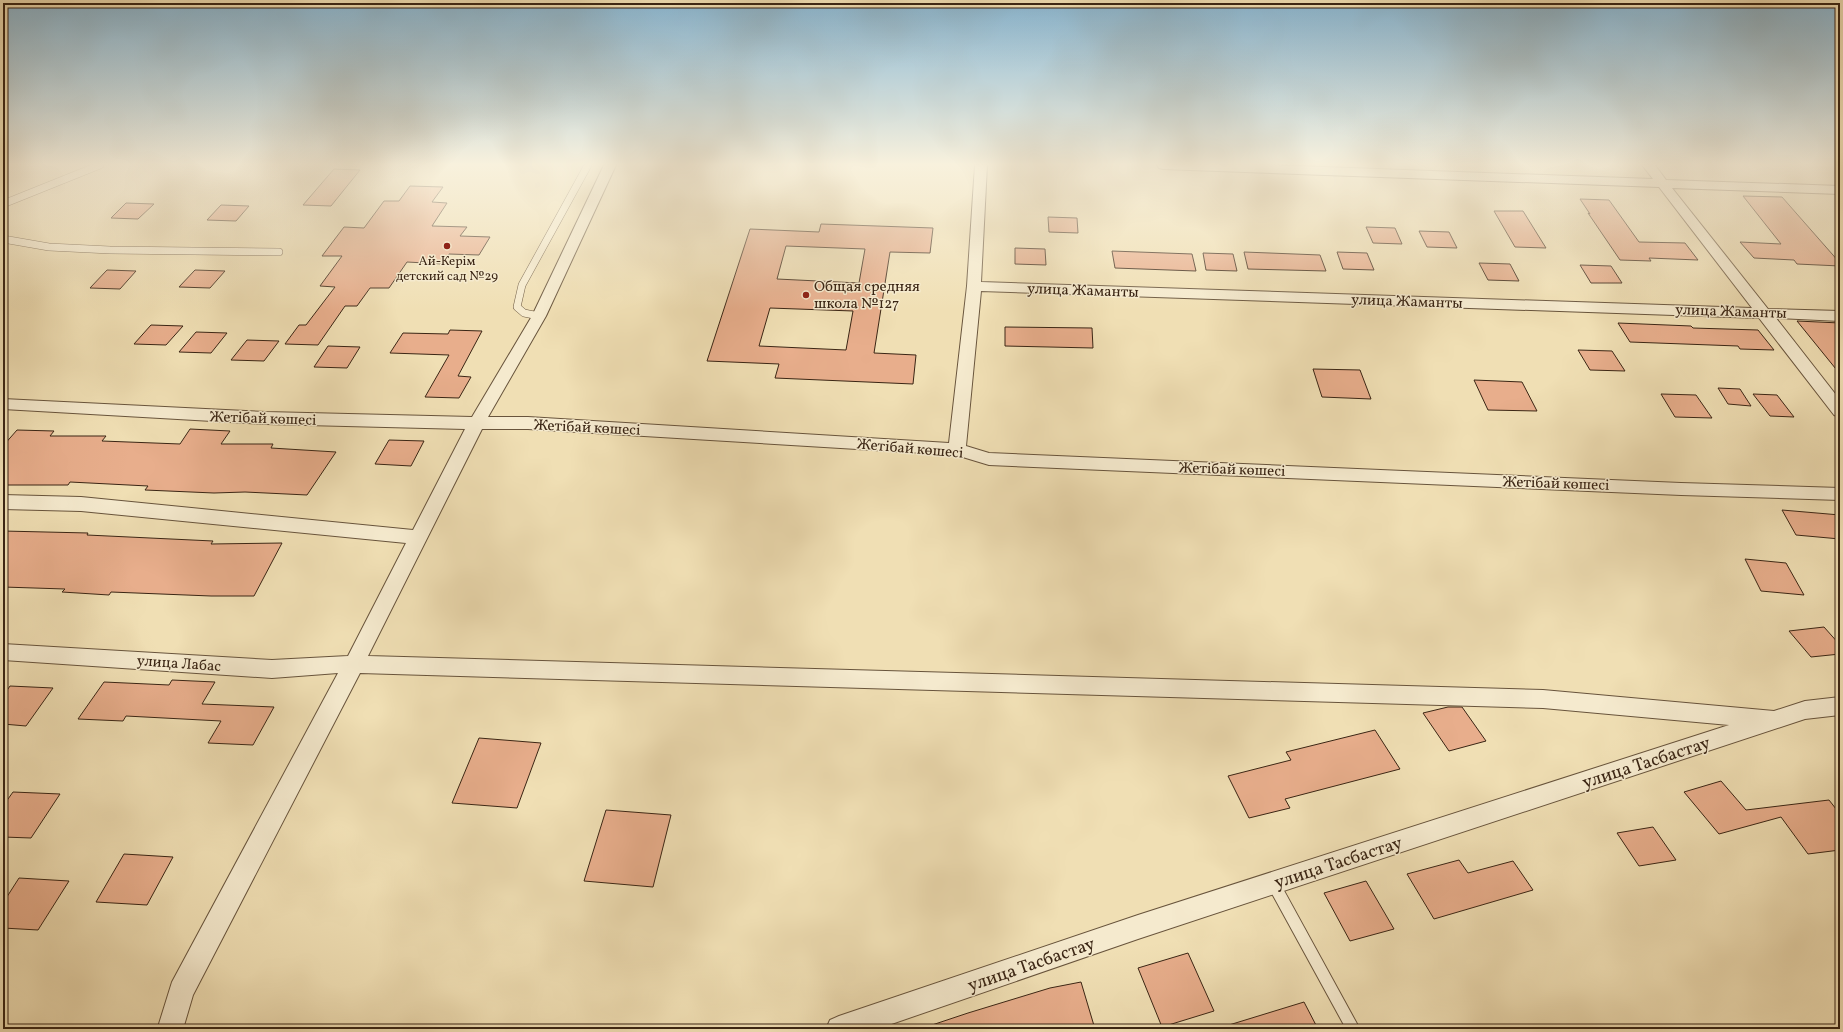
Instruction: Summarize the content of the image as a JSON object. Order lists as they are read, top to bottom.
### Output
{
  "streets": {
    "street": [
      "улица Жаманты",
      "Жетібай көшесі",
      "улица Лабас",
      "улица Тасбастау"
    ]
  },
  "crossings": [
    ["улица Лабас", "улица Тасбастау"]
  ],
  "places": ["Ай-Керім детский сад №29", "Общая средняя школа №127"]
}
